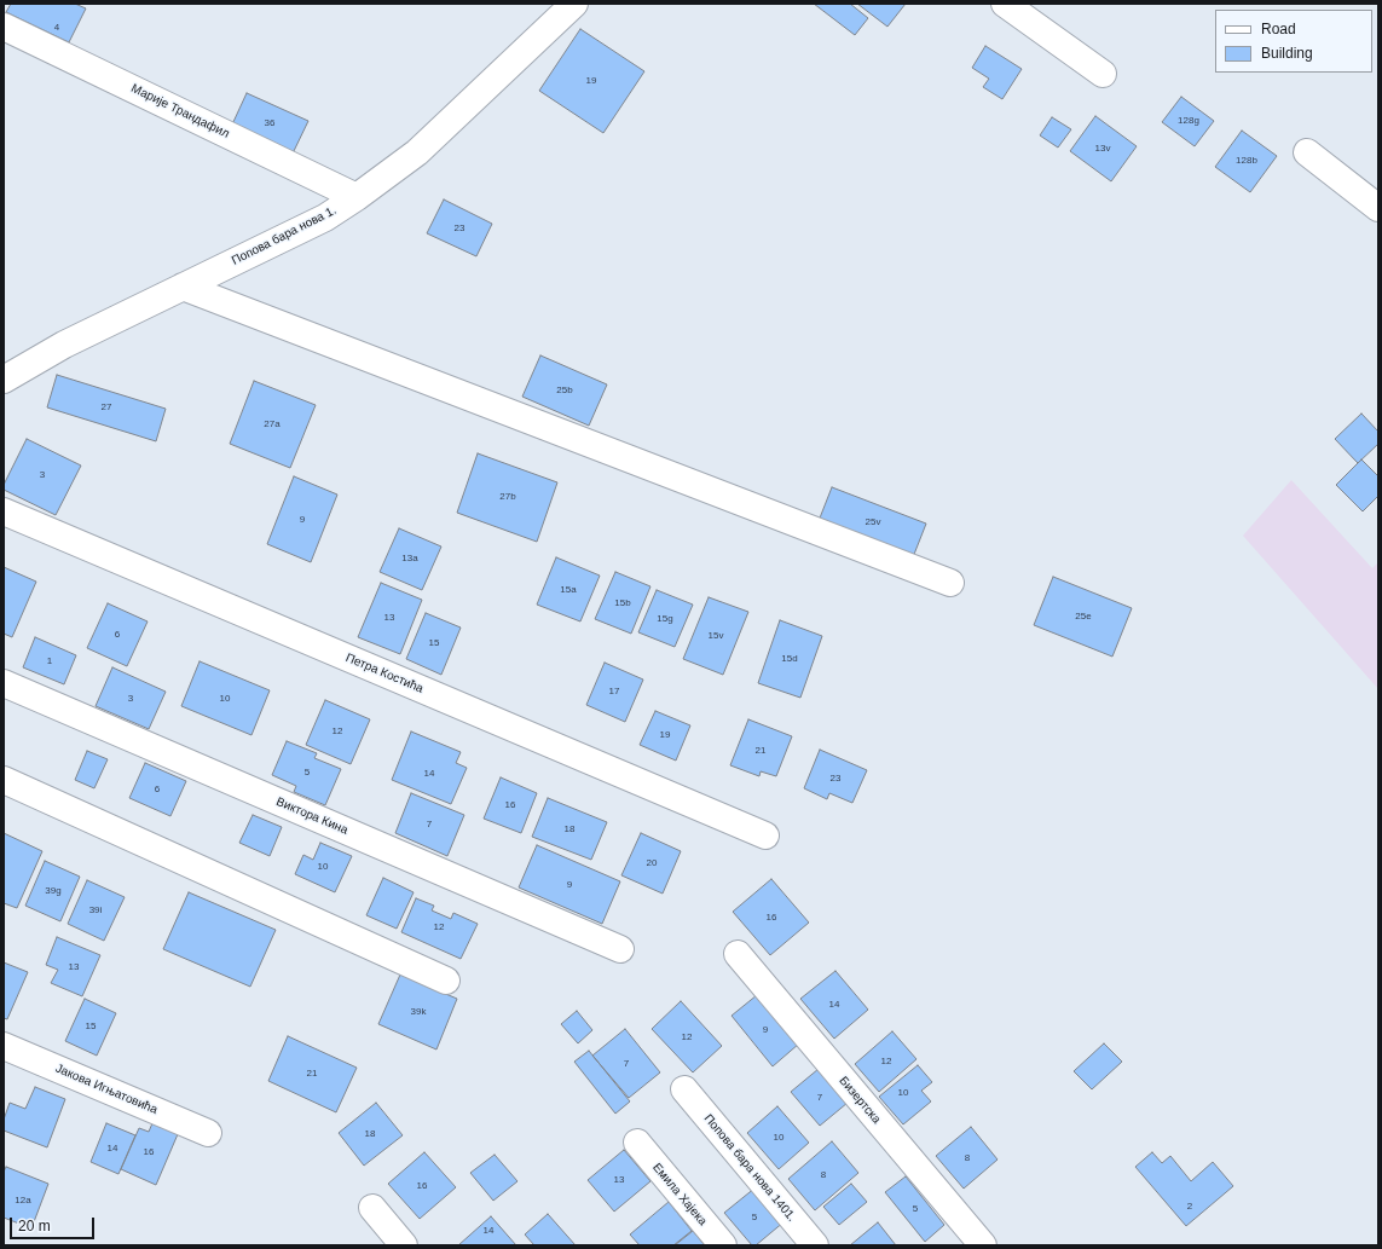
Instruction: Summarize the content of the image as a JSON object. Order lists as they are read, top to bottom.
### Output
{
  "streets": {
    "street": [
      "Марије Трандафил",
      "Попова бара нова 1.",
      "Петра Костића",
      "Виктора Кина",
      "Јакова Игњатовића",
      "Бизертска",
      "Попова бара нова 1401.",
      "Емила Хајека"
    ]
  },
  "crossings": [
    ["Марије Трандафил", "Попова бара нова 1."]
  ],
  "house_numbers": [
    "4",
    "19",
    "128g",
    "36",
    "13v",
    "128b",
    "23",
    "25b",
    "27",
    "27a",
    "3",
    "27b",
    "9",
    "25v",
    "13a",
    "15a",
    "15b",
    "25e",
    "13",
    "15g",
    "6",
    "15v",
    "15",
    "15d",
    "1",
    "17",
    "3",
    "10",
    "12",
    "19",
    "21",
    "5",
    "14",
    "23",
    "6",
    "16",
    "7",
    "18",
    "20",
    "10",
    "9",
    "39g",
    "39i",
    "16",
    "12",
    "13",
    "14",
    "39k",
    "15",
    "9",
    "12",
    "12",
    "7",
    "21",
    "10",
    "7",
    "18",
    "10",
    "14",
    "16",
    "8",
    "8",
    "13",
    "16",
    "12a",
    "2",
    "5",
    "5",
    "14"
  ],
  "legend": ["Road", "Building"],
  "scale_bar": "20 m"
}
